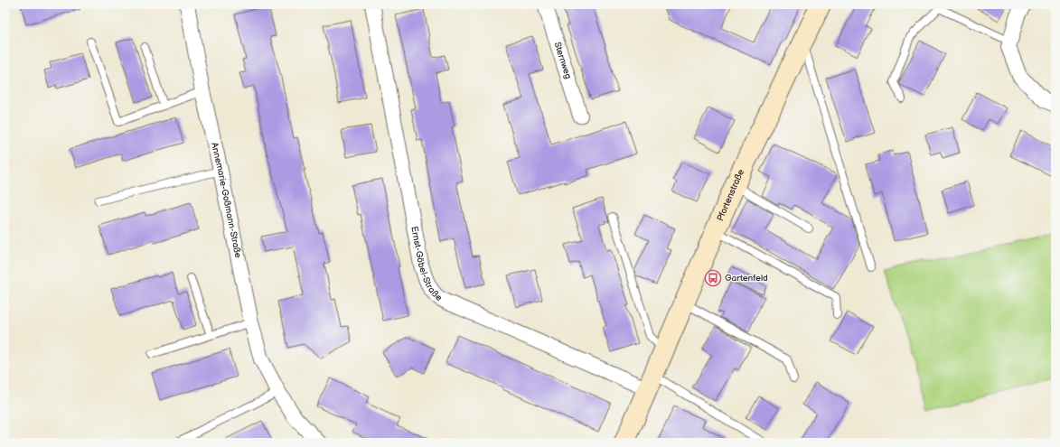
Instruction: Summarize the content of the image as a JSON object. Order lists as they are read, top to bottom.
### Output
{
  "streets": {
    "street": [
      "Sternweg",
      "Pfortenstraße",
      "Annemarie-Goßmann-Straße",
      "Ernst-Göbel-Straße"
    ]
  },
  "crossings": [
    ["Pfortenstraße", "Ernst-Göbel-Straße"]
  ],
  "places": {
    "bus stop": ["Gartenfeld"]
  }
}
